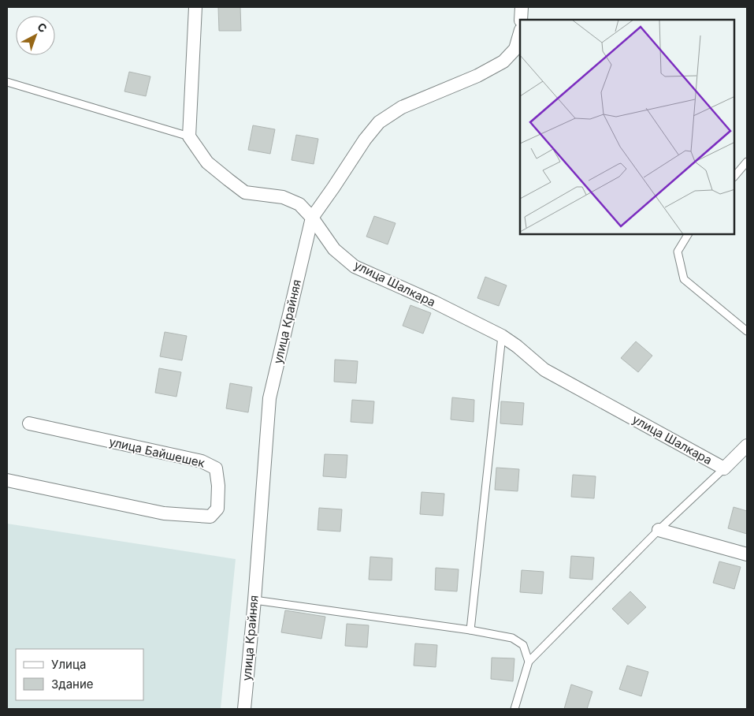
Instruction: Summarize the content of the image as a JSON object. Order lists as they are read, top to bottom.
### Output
{
  "streets": {
    "street": ["улица Шалкара", "улица Крайняя", "улица Байшешек"]
  },
  "crossings": [
    ["улица Шалкара", "улица Крайняя"]
  ],
  "legend": ["Улица", "Здание"],
  "north": "top right"
}
